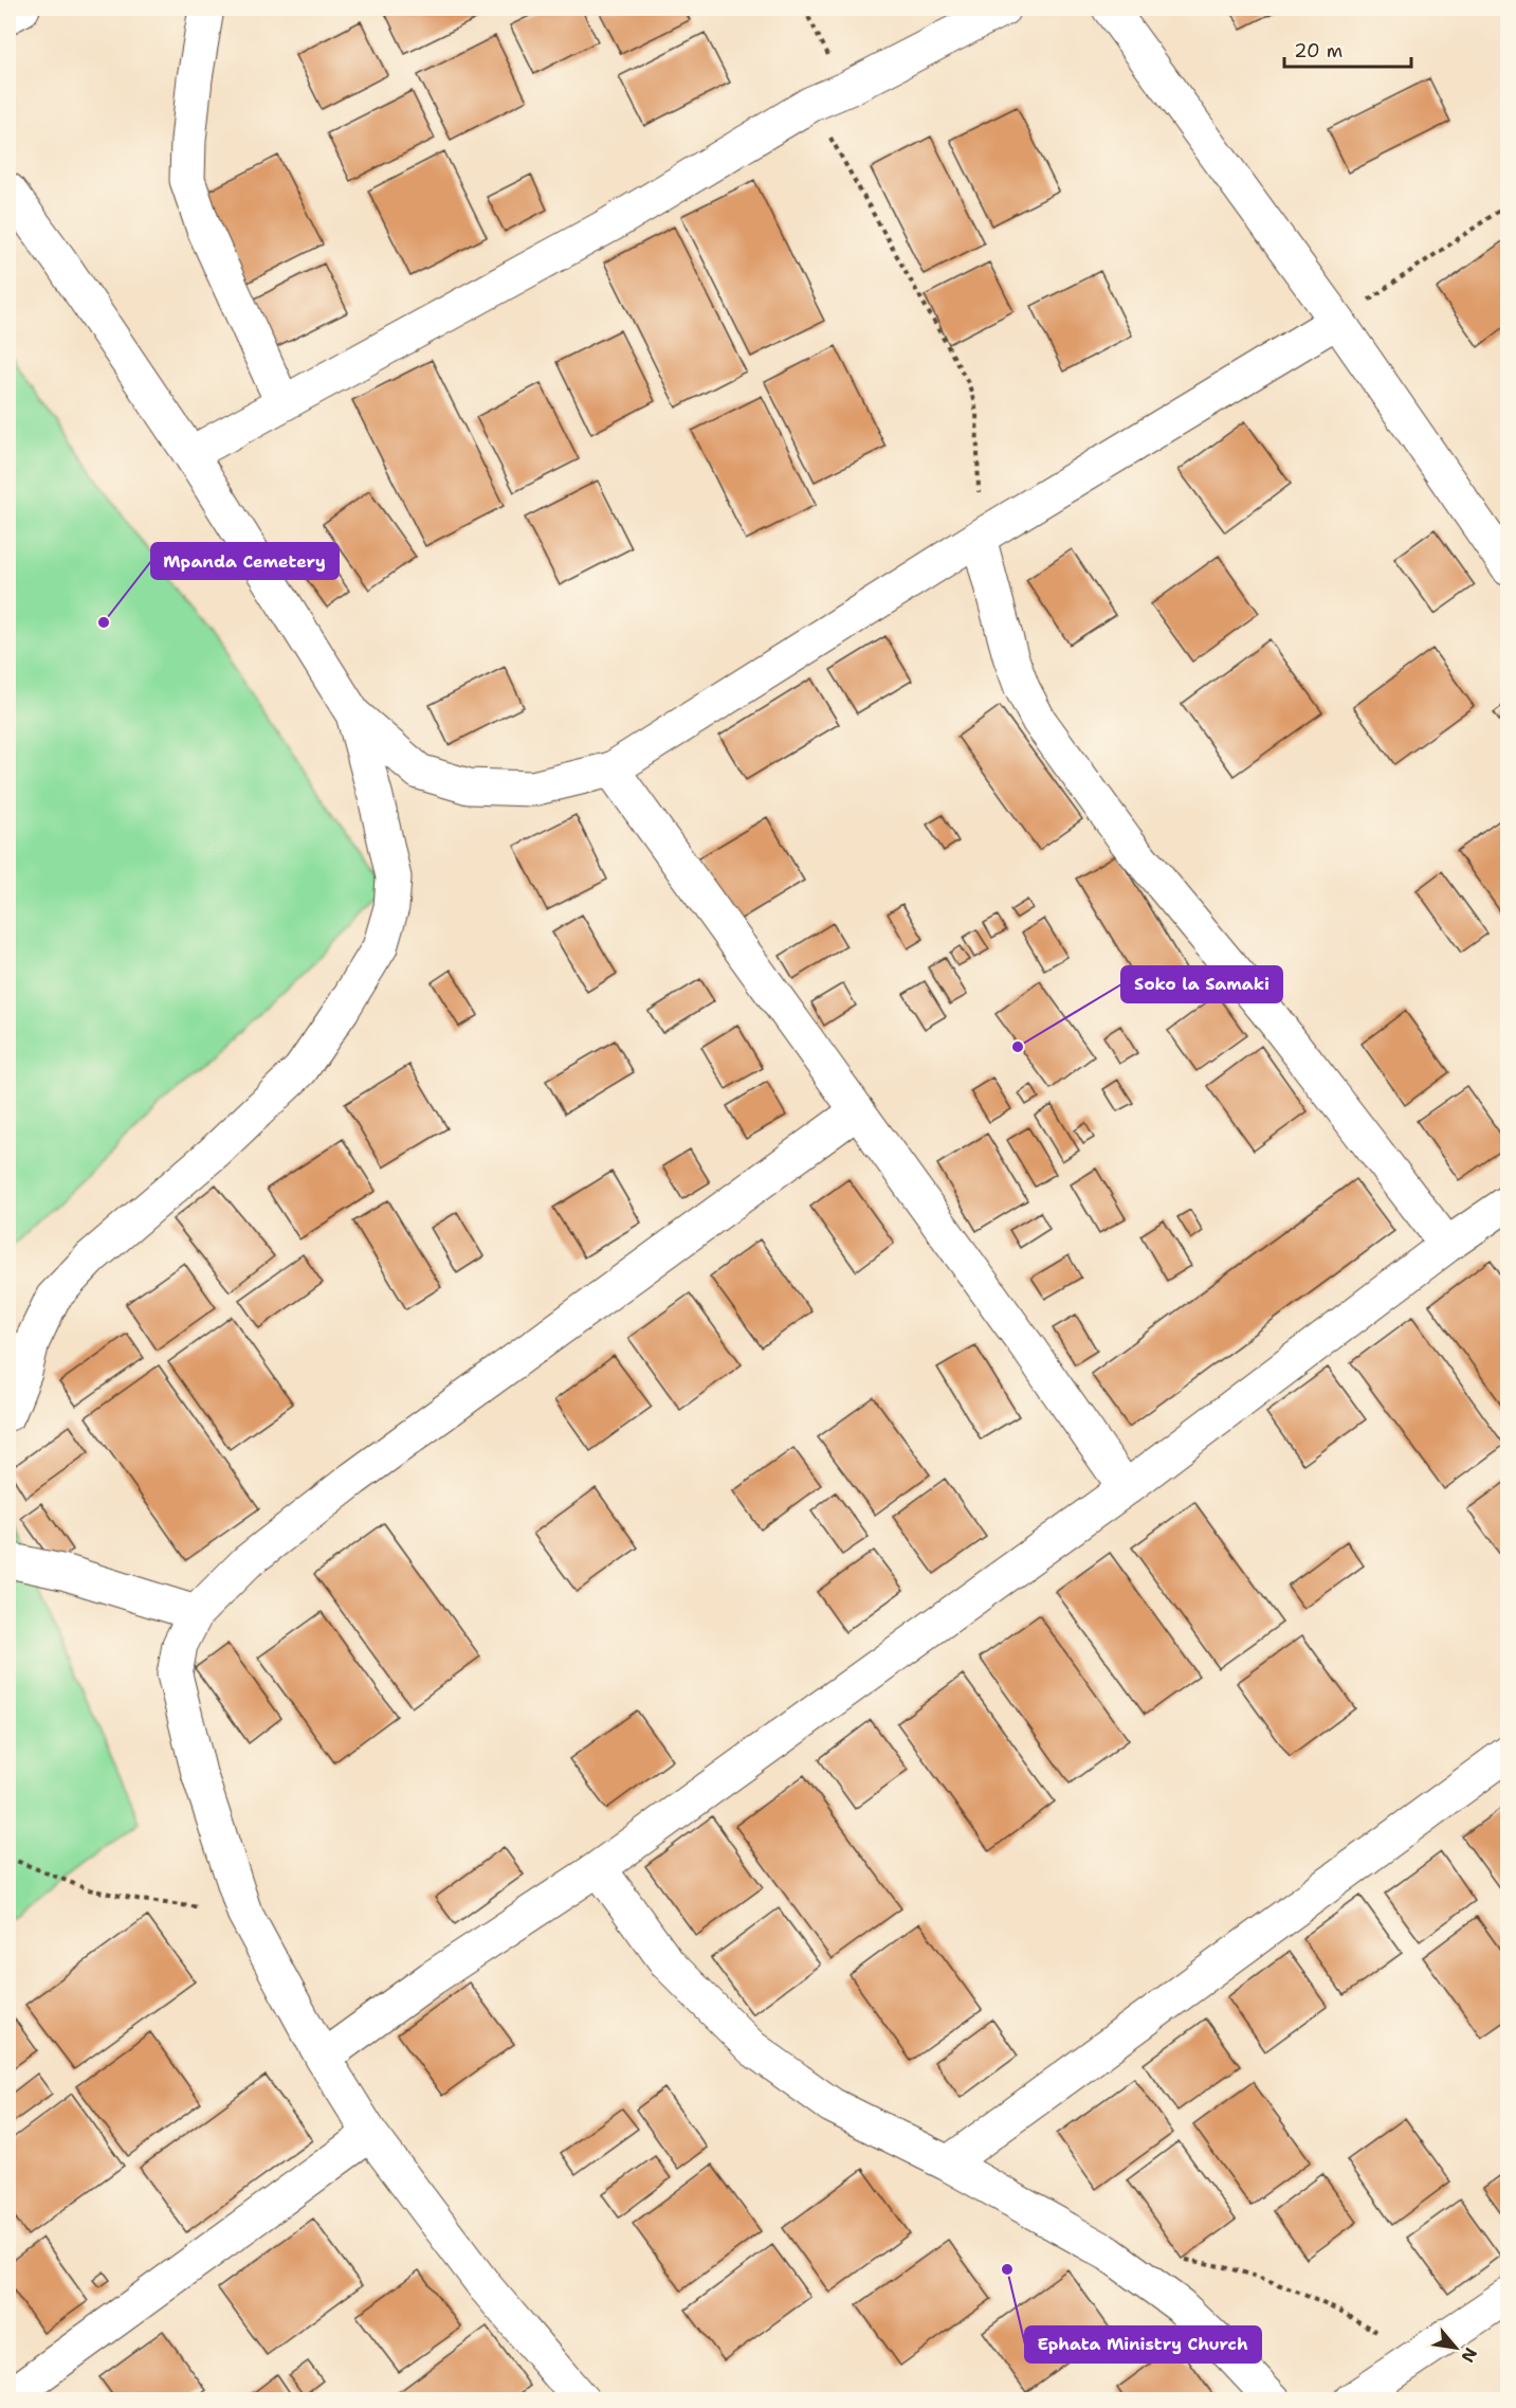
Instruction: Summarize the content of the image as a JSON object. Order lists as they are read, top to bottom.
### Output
{
  "places": ["Mpanda Cemetery", "Soko la Samaki", "Ephata Ministry Church"],
  "scale_bar": "20 m",
  "north": "bottom right"
}
